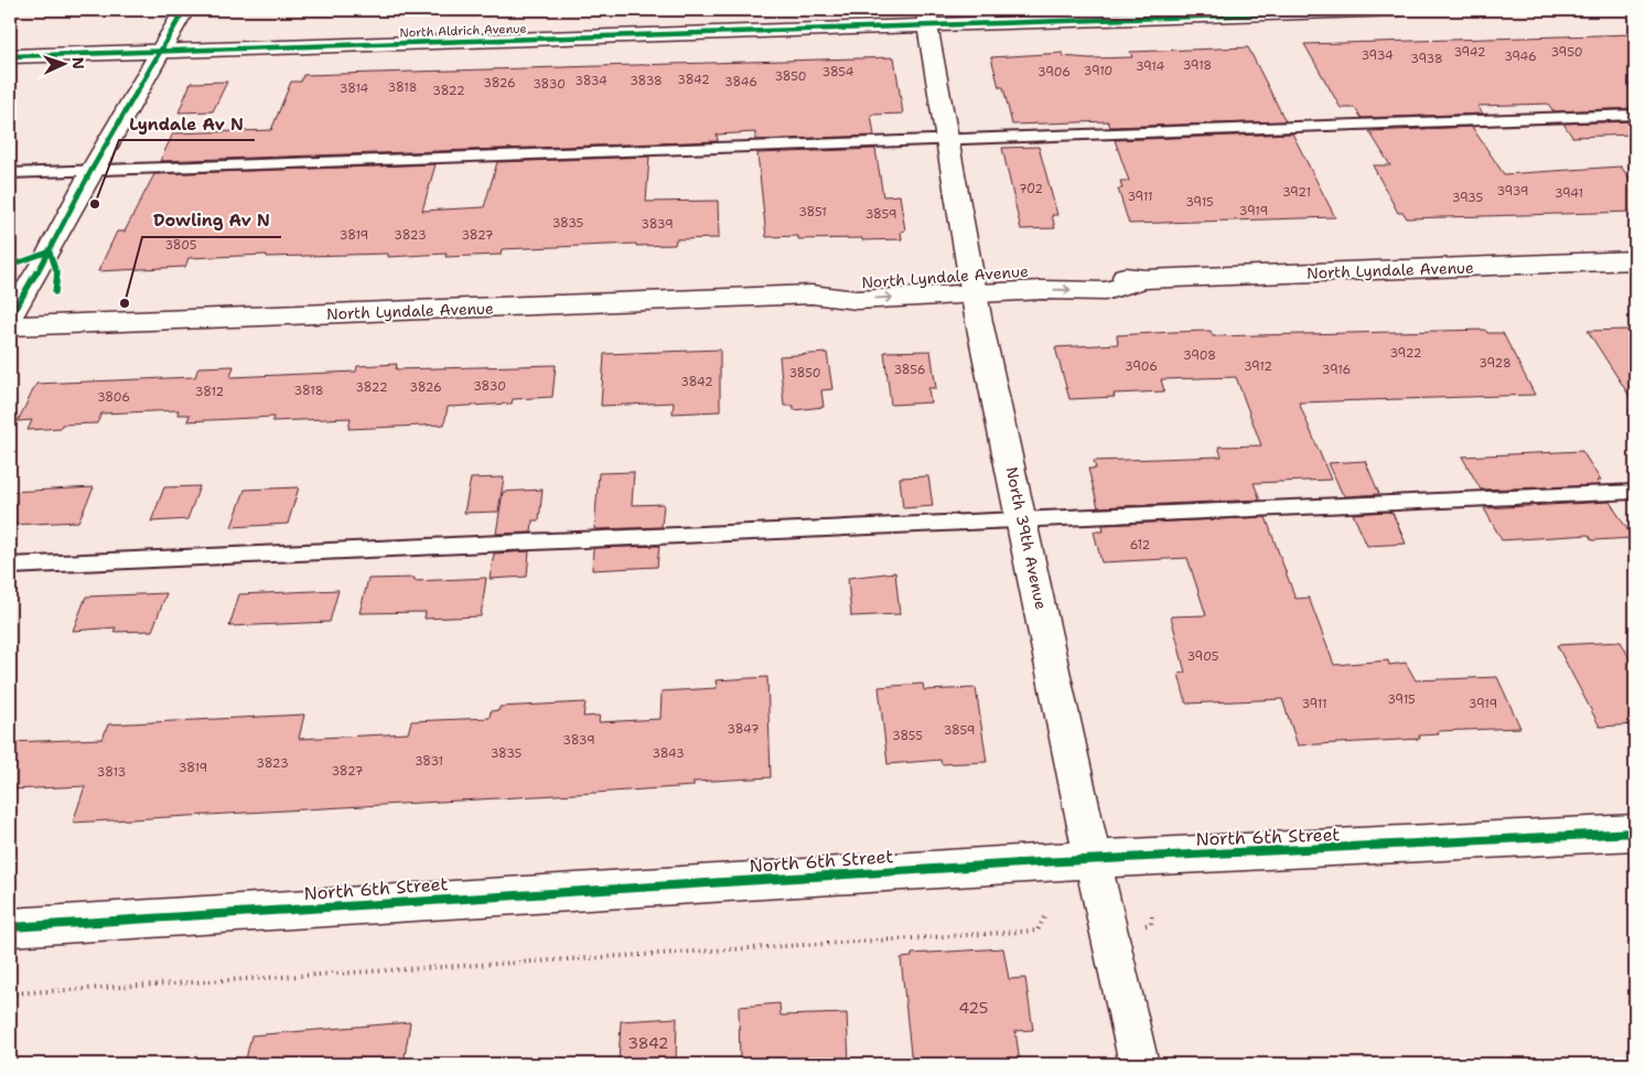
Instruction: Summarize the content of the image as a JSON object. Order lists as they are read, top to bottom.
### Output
{
  "streets": {
    "street": [
      "North Aldrich Avenue",
      "North Lyndale Avenue",
      "North 39th Avenue",
      "North 6th Street"
    ]
  },
  "crossings": [
    ["North Aldrich Avenue", "North 39th Avenue"],
    ["North Lyndale Avenue", "North 39th Avenue"],
    ["North 39th Avenue", "North 6th Street"]
  ],
  "places": ["Lyndale Av N", "Dowling Av N"],
  "house_numbers": [
    "3942",
    "3950",
    "3934",
    "3946",
    "3938",
    "3918",
    "3914",
    "3910",
    "3854",
    "3906",
    "3850",
    "3842",
    "3834",
    "3838",
    "3846",
    "3826",
    "3830",
    "3818",
    "3814",
    "3822",
    "702",
    "3939",
    "3921",
    "3941",
    "3911",
    "3935",
    "3915",
    "3919",
    "3851",
    "3859",
    "3835",
    "3839",
    "3819",
    "3823",
    "3827",
    "3805",
    "3922",
    "3908",
    "3928",
    "3906",
    "3912",
    "3856",
    "3916",
    "3850",
    "3842",
    "3830",
    "3822",
    "3826",
    "3818",
    "3812",
    "3806",
    "612",
    "3905",
    "3915",
    "3911",
    "3919",
    "3847",
    "3859",
    "3855",
    "3839",
    "3835",
    "3843",
    "3831",
    "3823",
    "3819",
    "3827",
    "3813",
    "425",
    "3842"
  ],
  "north": "right"
}
